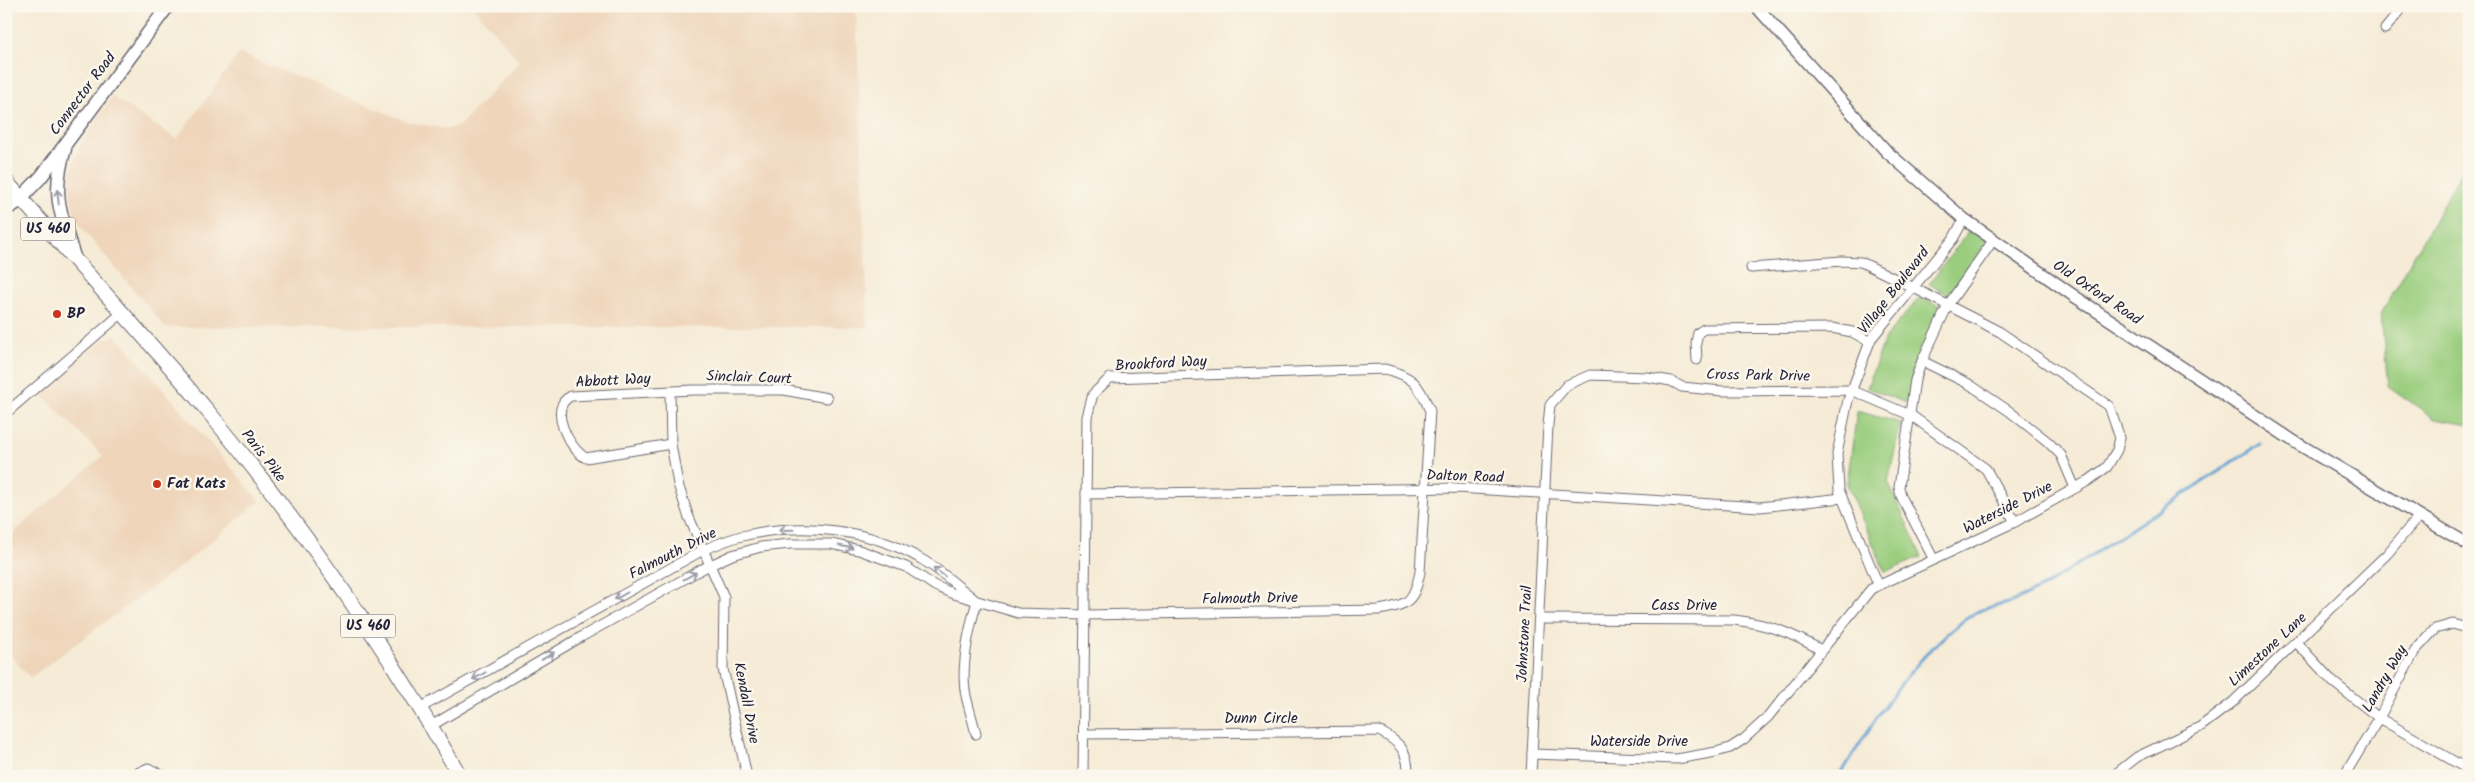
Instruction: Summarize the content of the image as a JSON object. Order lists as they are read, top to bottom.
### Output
{
  "streets": {
    "main road": ["Connector Road", "US 460", "Paris Pike"],
    "street": [
      "Village Boulevard",
      "Old Oxford Road",
      "Brookford Way",
      "Cross Park Drive",
      "Sinclair Court",
      "Abbott Way",
      "Dalton Road",
      "Waterside Drive",
      "Falmouth Drive",
      "Cass Drive",
      "Johnstone Trail",
      "Limestone Lane",
      "Landry Way",
      "Kendall Drive",
      "Dunn Circle"
    ]
  },
  "crossings": [
    ["Connector Road", "Paris Pike"],
    ["Village Boulevard", "Old Oxford Road"],
    ["Village Boulevard", "Cross Park Drive"],
    ["Village Boulevard", "Dalton Road"],
    ["Village Boulevard", "Waterside Drive"],
    ["Old Oxford Road", "Limestone Lane"],
    ["Brookford Way", "Dalton Road"],
    ["Brookford Way", "Falmouth Drive"],
    ["Brookford Way", "Dunn Circle"],
    ["Cross Park Drive", "Dalton Road"],
    ["Cross Park Drive", "Waterside Drive"],
    ["Cross Park Drive", "Johnstone Trail"],
    ["Sinclair Court", "Abbott Way"],
    ["Sinclair Court", "Kendall Drive"],
    ["Abbott Way", "Kendall Drive"],
    ["Paris Pike", "Falmouth Drive"],
    ["Dalton Road", "Falmouth Drive"],
    ["Dalton Road", "Johnstone Trail"],
    ["Waterside Drive", "Cass Drive"],
    ["Waterside Drive", "Johnstone Trail"],
    ["Falmouth Drive", "Kendall Drive"],
    ["Cass Drive", "Johnstone Trail"]
  ],
  "places": ["BP", "Fat Kats"]
}
